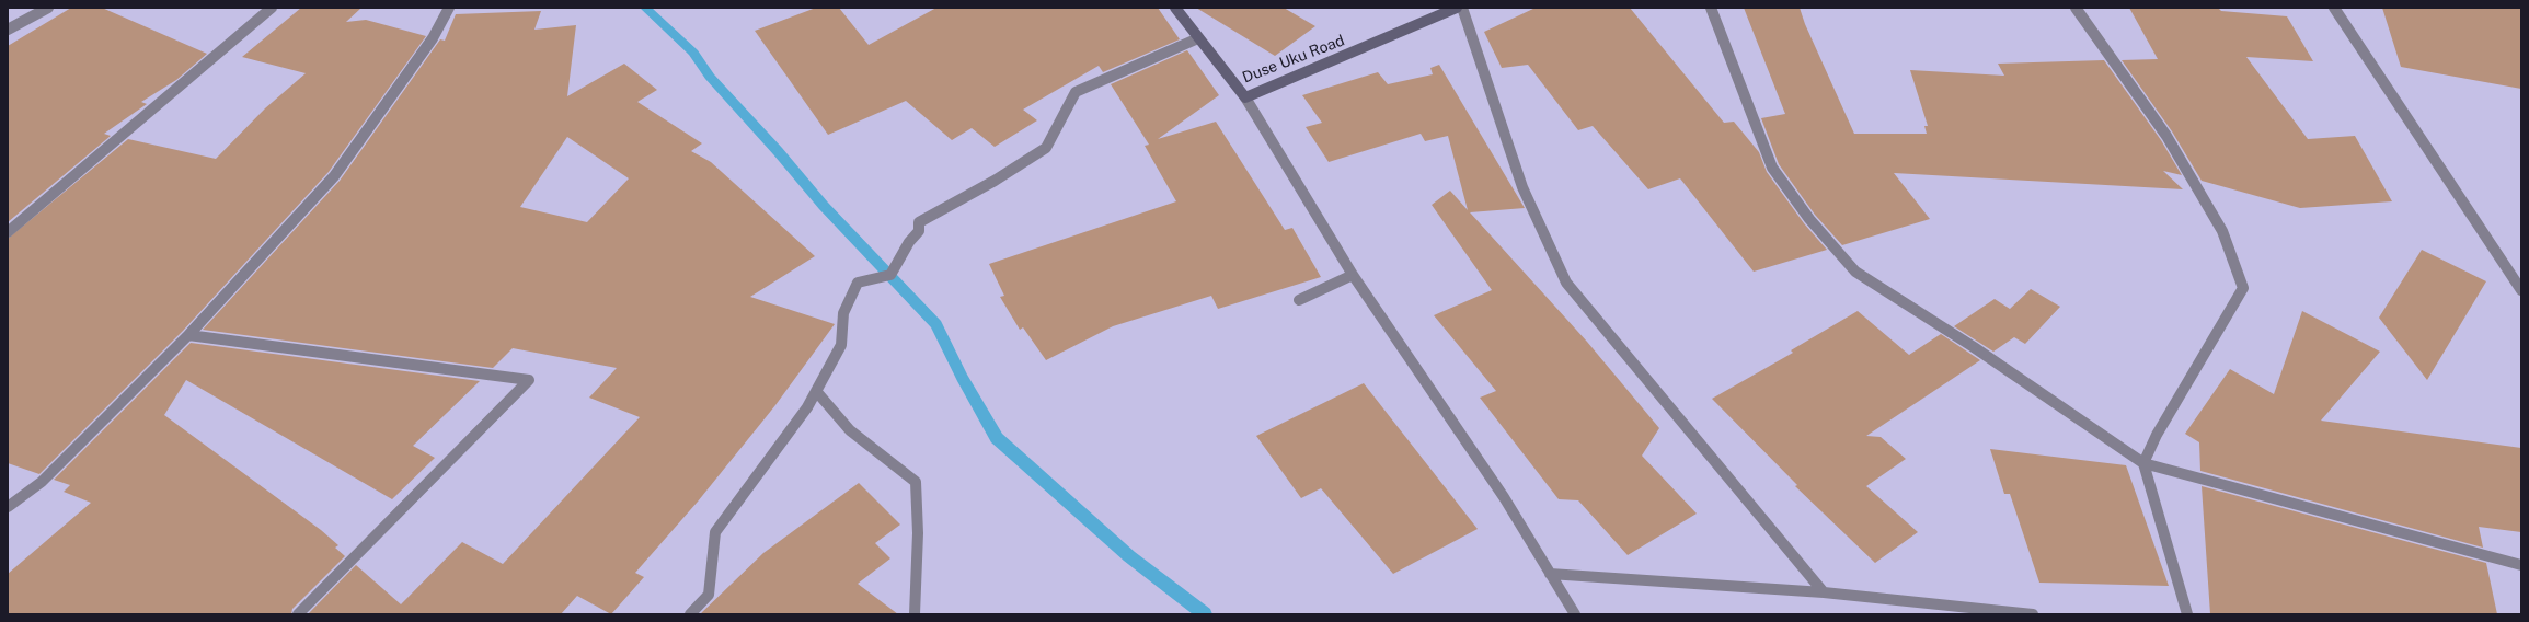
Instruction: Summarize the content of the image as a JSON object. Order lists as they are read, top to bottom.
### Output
{
  "streets": {
    "street": ["Duse Uku Road"]
  }
}
